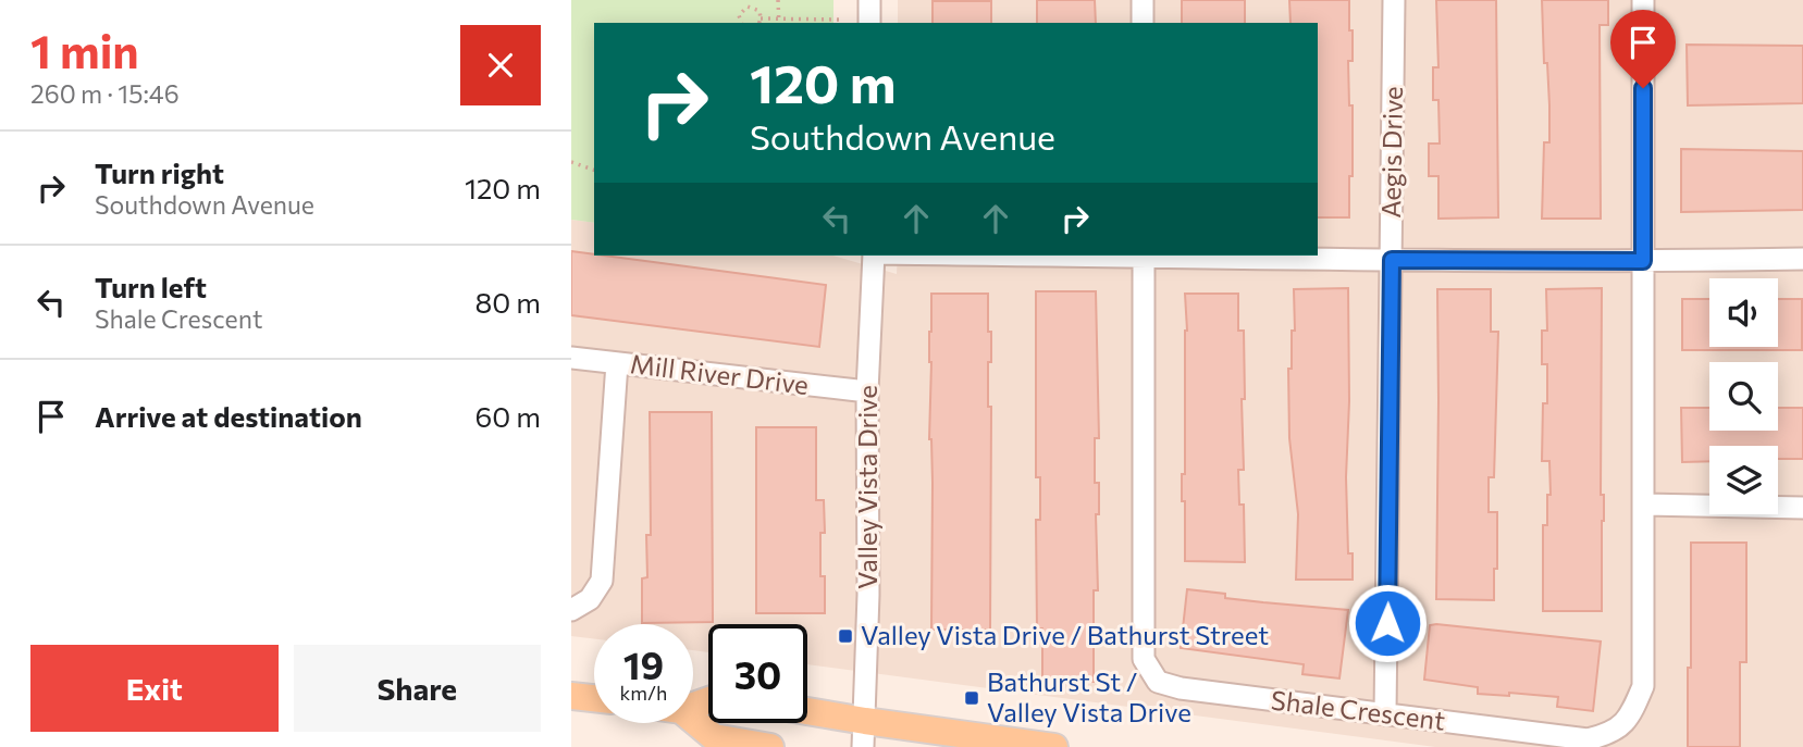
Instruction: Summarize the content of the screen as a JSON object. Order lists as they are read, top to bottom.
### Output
{
  "streets": {
    "street": [
      "Aegis Drive",
      "Mill River Drive",
      "Valley Vista Drive",
      "Shale Crescent"
    ]
  },
  "crossings": [
    ["Aegis Drive", "Shale Crescent"],
    ["Mill River Drive", "Valley Vista Drive"]
  ],
  "places": {
    "transit": ["Valley Vista Drive / Bathurst Street", "Bathurst St / Valley Vista Drive"]
  },
  "page": {
    "heading": ["1 min", "260 m · 15:46"],
    "turn": ["120 m", "Southdown Avenue"],
    "list": [
      {
        "name": "Turn right",
        "note": "Southdown Avenue",
        "value": "120 m"
      },
      {
        "name": "Turn left",
        "note": "Shale Crescent",
        "value": "80 m"
      },
      {
        "name": "Arrive at destination",
        "value": "60 m"
      }
    ],
    "speed": "19 km/h",
    "limit": "30",
    "buttons": ["Exit", "Share"]
  }
}
